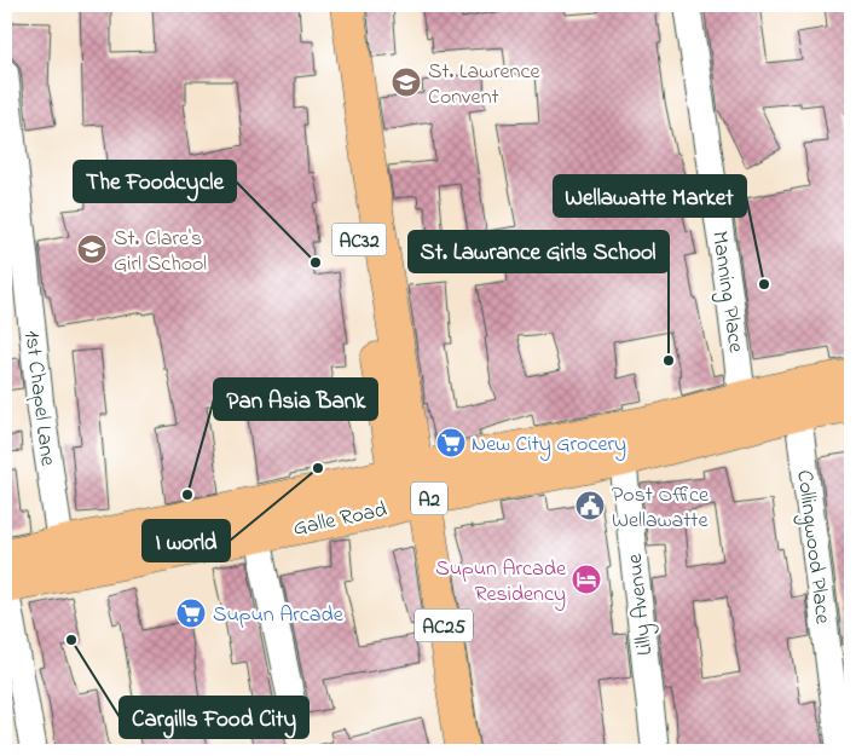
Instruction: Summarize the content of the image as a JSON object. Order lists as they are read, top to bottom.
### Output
{
  "streets": {
    "main road": [
      "AC32",
      "A2",
      "Galle Road",
      "AC25"
    ],
    "street": [
      "Manning Place",
      "1st Chapel Lane",
      "Collingwood Place",
      "Lilly Avenue"
    ]
  },
  "crossings": [
    ["AC32", "Galle Road"],
    ["AC32", "AC25"],
    ["Manning Place", "Galle Road"],
    ["1st Chapel Lane", "Galle Road"],
    ["Galle Road", "Collingwood Place"],
    ["Galle Road", "Lilly Avenue"],
    ["Galle Road", "AC25"]
  ],
  "places": {
    "school or university": ["St. Lawrence Convent", "St. Clare's Girl School"],
    "other": [
      "The Foodcycle",
      "Wellawatte Market",
      "St. Lawrance Girls School",
      "I world",
      "Pan Asia Bank",
      "Cargills Food City"
    ],
    "supermarket": ["New City Grocery", "Supun Arcade"],
    "public building": ["Post Office Wellawatte"],
    "hotel": ["Supun Arcade Residency"]
  }
}
